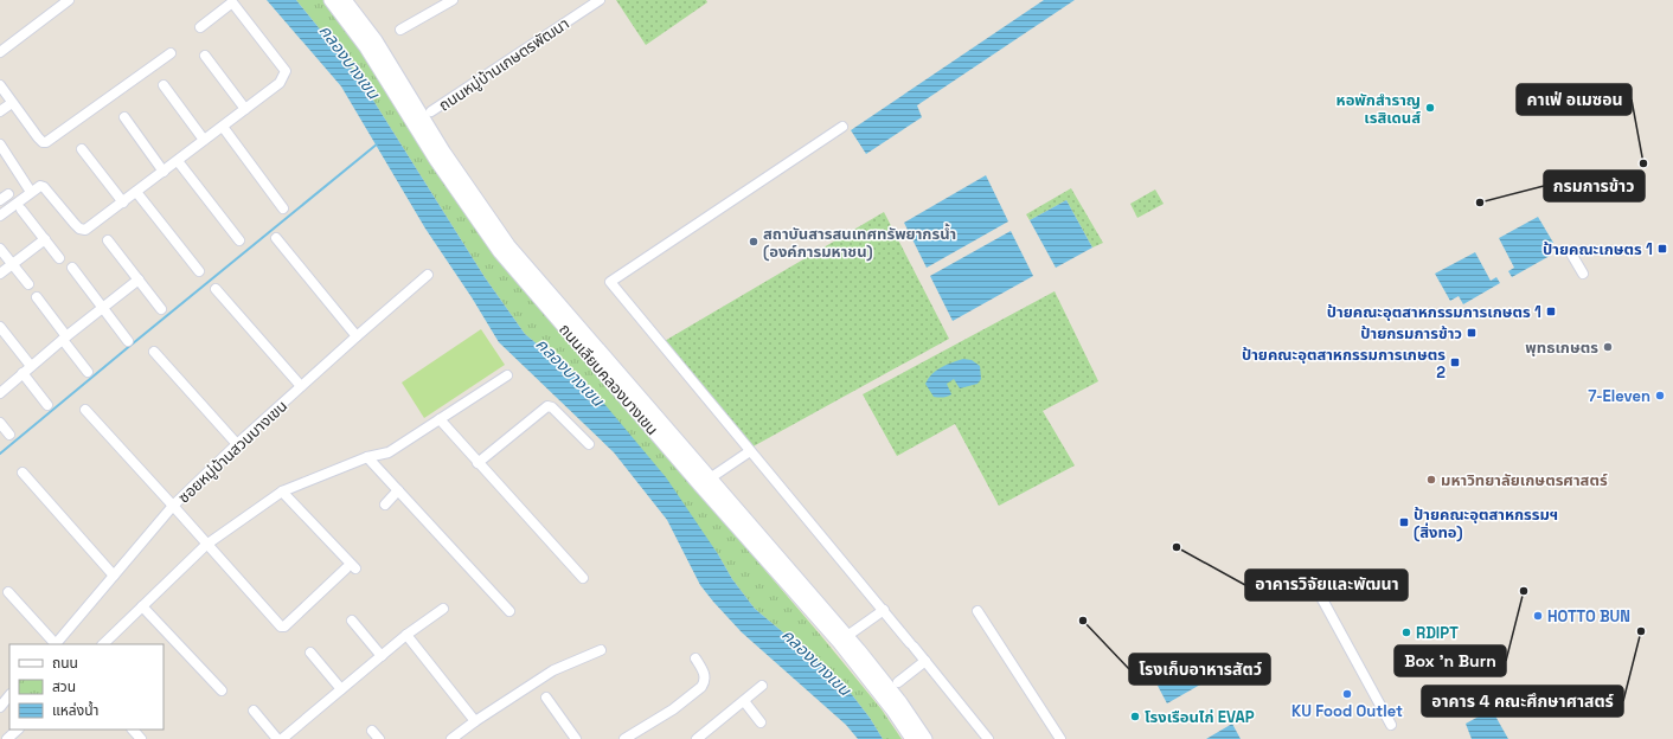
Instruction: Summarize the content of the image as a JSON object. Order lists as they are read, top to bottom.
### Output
{
  "streets": {
    "main road": ["ถนนเลียบคลองบางเขน"],
    "street": ["ถนนหมู่บ้านเกษตรพัฒนา", "ซอยหมู่บ้านสวนบางเขน"]
  },
  "water": ["คลองบางเขน"],
  "places": {
    "other": [
      "หอพักสำราญ เรสิเดนส์",
      "คาเฟ่ อเมซอน",
      "กรมการข้าว",
      "สถาบันสารสนเทศทรัพยากรน้ำ (องค์การมหาชน)",
      "พุทธเกษตร",
      "7-Eleven",
      "มหาวิทยาลัยเกษตรศาสตร์",
      "อาคารวิจัยและพัฒนา",
      "Box 'n Burn",
      "HOTTO BUN",
      "โรงเก็บอาหารสัตว์",
      "อาคาร 4 คณะศึกษาศาสตร์",
      "RDIPT",
      "KU Food Outlet",
      "โรงเรือนไก่ EVAP"
    ],
    "transit": [
      "ป้ายคณะเกษตร 1",
      "ป้ายคณะอุตสาหกรรมการเกษตร 1",
      "ป้ายกรมการข้าว",
      "ป้ายคณะอุตสาหกรรมการเกษตร 2",
      "ป้ายคณะอุตสาหกรรมฯ (สิ่งทอ)"
    ]
  },
  "legend": ["ถนน", "สวน", "แหล่งน้ำ"]
}
